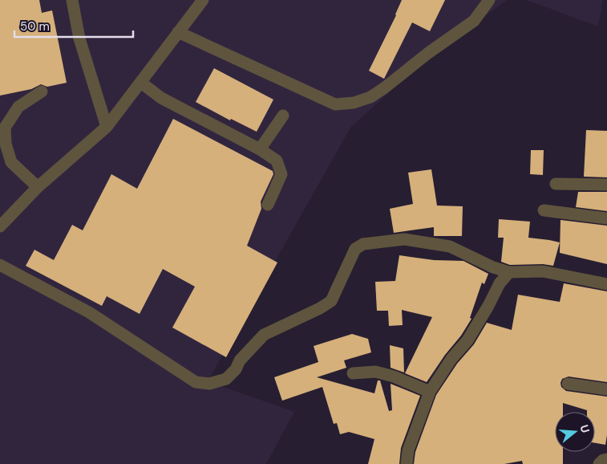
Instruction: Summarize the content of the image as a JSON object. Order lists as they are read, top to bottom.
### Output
{
  "scale_bar": "50 m",
  "north": "right"
}
